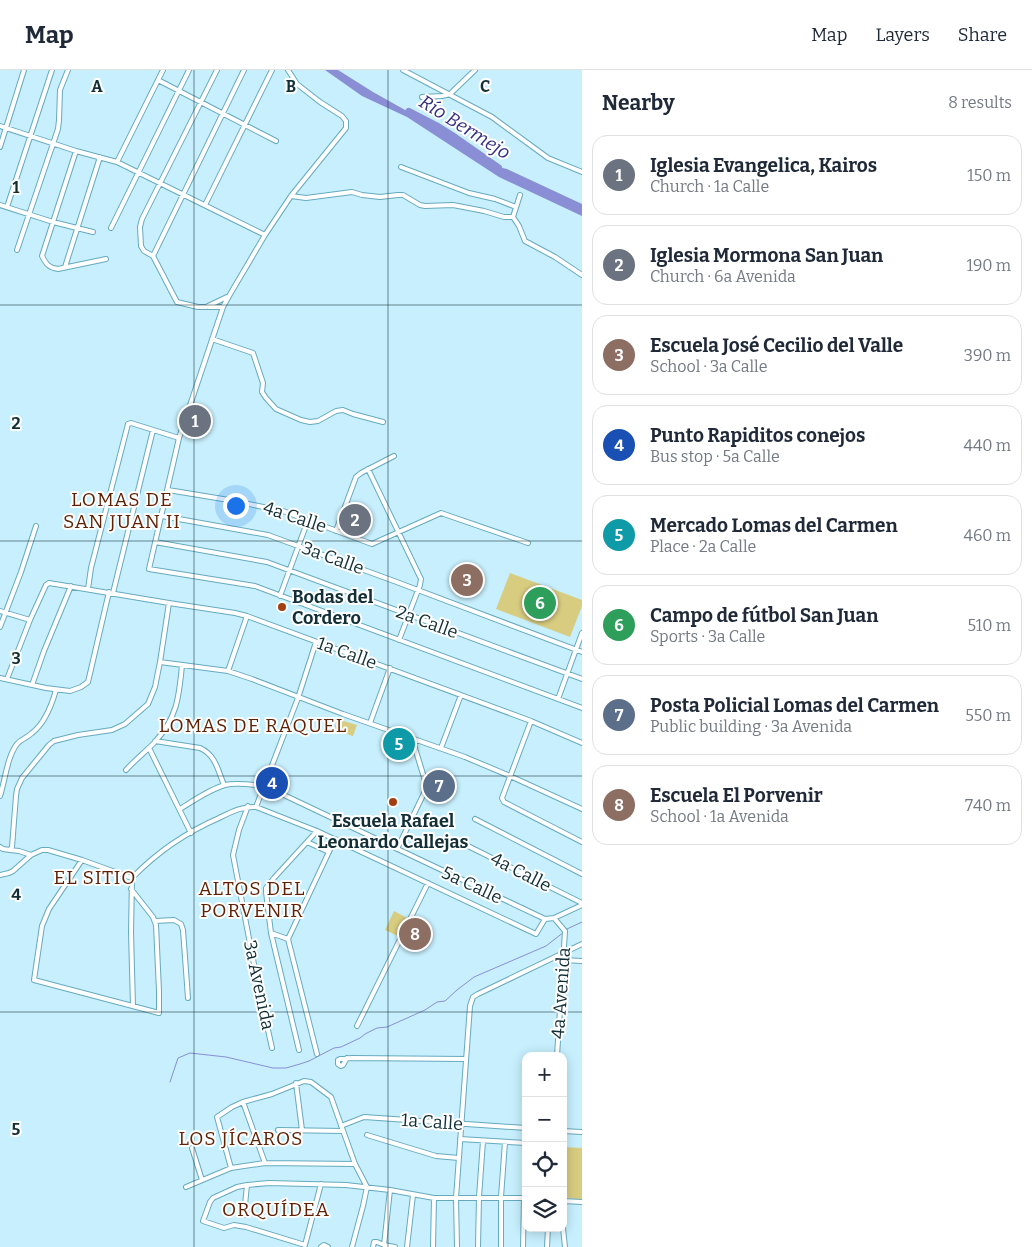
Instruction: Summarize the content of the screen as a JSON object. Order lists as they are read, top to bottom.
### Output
{
  "streets": {
    "street": [
      "4a Calle",
      "3a Calle",
      "2a Calle",
      "1a Calle",
      "5a Calle",
      "3a Avenida",
      "4a Avenida"
    ]
  },
  "crossings": [
    ["2a Calle", "1a Calle"]
  ],
  "districts": [
    "LOMAS DE SAN JUAN II",
    "LOMAS DE RAQUEL",
    "EL SITIO",
    "ALTOS DEL PORVENIR",
    "LOS JÍCAROS",
    "ORQUÍDEA"
  ],
  "water": ["Río Bermejo"],
  "places": ["Bodas del Cordero", "Escuela Rafael Leonardo Callejas"],
  "page": {
    "header": "Map",
    "nav": ["Map", "Layers", "Share"],
    "heading": ["Nearby", "8 results"],
    "list": [
      {
        "mark": "1",
        "name": "Iglesia Evangelica, Kairos",
        "note": "Church · 1a Calle",
        "value": "150 m"
      },
      {
        "mark": "2",
        "name": "Iglesia Mormona San Juan",
        "note": "Church · 6a Avenida",
        "value": "190 m"
      },
      {
        "mark": "3",
        "name": "Escuela José Cecilio del Valle",
        "note": "School · 3a Calle",
        "value": "390 m"
      },
      {
        "mark": "4",
        "name": "Punto Rapiditos conejos",
        "note": "Bus stop · 5a Calle",
        "value": "440 m"
      },
      {
        "mark": "5",
        "name": "Mercado Lomas del Carmen",
        "note": "Place · 2a Calle",
        "value": "460 m"
      },
      {
        "mark": "6",
        "name": "Campo de fútbol San Juan",
        "note": "Sports · 3a Calle",
        "value": "510 m"
      },
      {
        "mark": "7",
        "name": "Posta Policial Lomas del Carmen",
        "note": "Public building · 3a Avenida",
        "value": "550 m"
      },
      {
        "mark": "8",
        "name": "Escuela El Porvenir",
        "note": "School · 1a Avenida",
        "value": "740 m"
      }
    ],
    "pins": [
      "1",
      "2",
      "3",
      "6",
      "5",
      "4",
      "7",
      "8"
    ],
    "map_buttons": ["+", "−"]
  },
  "grid": {
    "columns": ["A", "B", "C"],
    "rows": [
      "1",
      "2",
      "3",
      "4",
      "5"
    ]
  }
}
